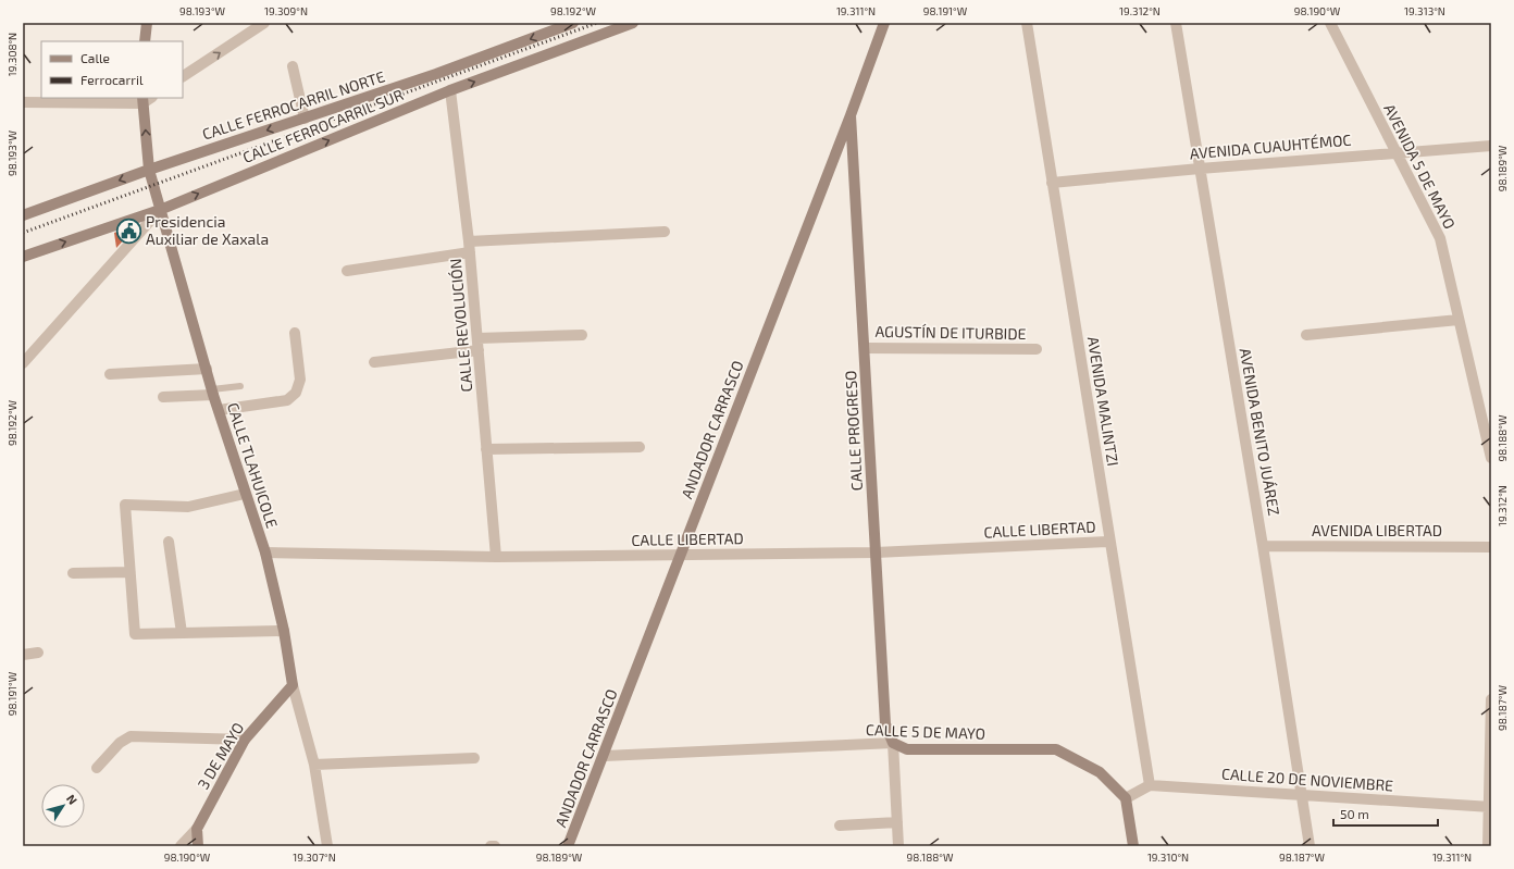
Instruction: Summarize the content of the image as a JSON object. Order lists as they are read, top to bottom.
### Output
{
  "streets": {
    "main road": [
      "CALLE FERROCARRIL NORTE",
      "CALLE FERROCARRIL SUR",
      "ANDADOR CARRASCO",
      "CALLE PROGRESO",
      "CALLE TLAHUICOLE",
      "CALLE 5 DE MAYO",
      "3 DE MAYO"
    ],
    "street": [
      "AVENIDA CUAUHTÉMOC",
      "AVENIDA 5 DE MAYO",
      "CALLE REVOLUCIÓN",
      "AGUSTÍN DE ITURBIDE",
      "AVENIDA MALINTZI",
      "AVENIDA BENITO JUÁREZ",
      "CALLE LIBERTAD",
      "AVENIDA LIBERTAD",
      "CALLE 20 DE NOVIEMBRE"
    ]
  },
  "crossings": [
    ["CALLE FERROCARRIL NORTE", "CALLE TLAHUICOLE"],
    ["CALLE FERROCARRIL SUR", "CALLE REVOLUCIÓN"],
    ["CALLE FERROCARRIL SUR", "CALLE TLAHUICOLE"],
    ["AVENIDA CUAUHTÉMOC", "AVENIDA 5 DE MAYO"],
    ["AVENIDA CUAUHTÉMOC", "AVENIDA MALINTZI"],
    ["AVENIDA CUAUHTÉMOC", "AVENIDA BENITO JUÁREZ"],
    ["CALLE REVOLUCIÓN", "CALLE LIBERTAD"],
    ["AGUSTÍN DE ITURBIDE", "CALLE PROGRESO"],
    ["AVENIDA MALINTZI", "CALLE LIBERTAD"],
    ["AVENIDA MALINTZI", "CALLE 20 DE NOVIEMBRE"],
    ["ANDADOR CARRASCO", "CALLE PROGRESO"],
    ["ANDADOR CARRASCO", "CALLE LIBERTAD"],
    ["ANDADOR CARRASCO", "CALLE 5 DE MAYO"],
    ["CALLE PROGRESO", "CALLE LIBERTAD"],
    ["CALLE PROGRESO", "CALLE 5 DE MAYO"],
    ["AVENIDA BENITO JUÁREZ", "AVENIDA LIBERTAD"],
    ["AVENIDA BENITO JUÁREZ", "CALLE 20 DE NOVIEMBRE"],
    ["CALLE TLAHUICOLE", "CALLE LIBERTAD"],
    ["CALLE TLAHUICOLE", "3 DE MAYO"]
  ],
  "one_way": ["CALLE FERROCARRIL NORTE", "CALLE FERROCARRIL SUR"],
  "places": {
    "public building": ["Presidencia Auxiliar de Xaxala"]
  },
  "legend": ["Calle", "Ferrocarril"],
  "scale_bar": "50 m",
  "north": "top right",
  "coordinates": [
    "98.193°W",
    "19.309°N",
    "98.192°W",
    "19.311°N",
    "98.191°W",
    "19.312°N",
    "98.190°W",
    "19.313°N",
    "19.308°N",
    "98.189°W",
    "98.188°W",
    "98.187°W",
    "19.307°N",
    "19.310°N"
  ]
}
